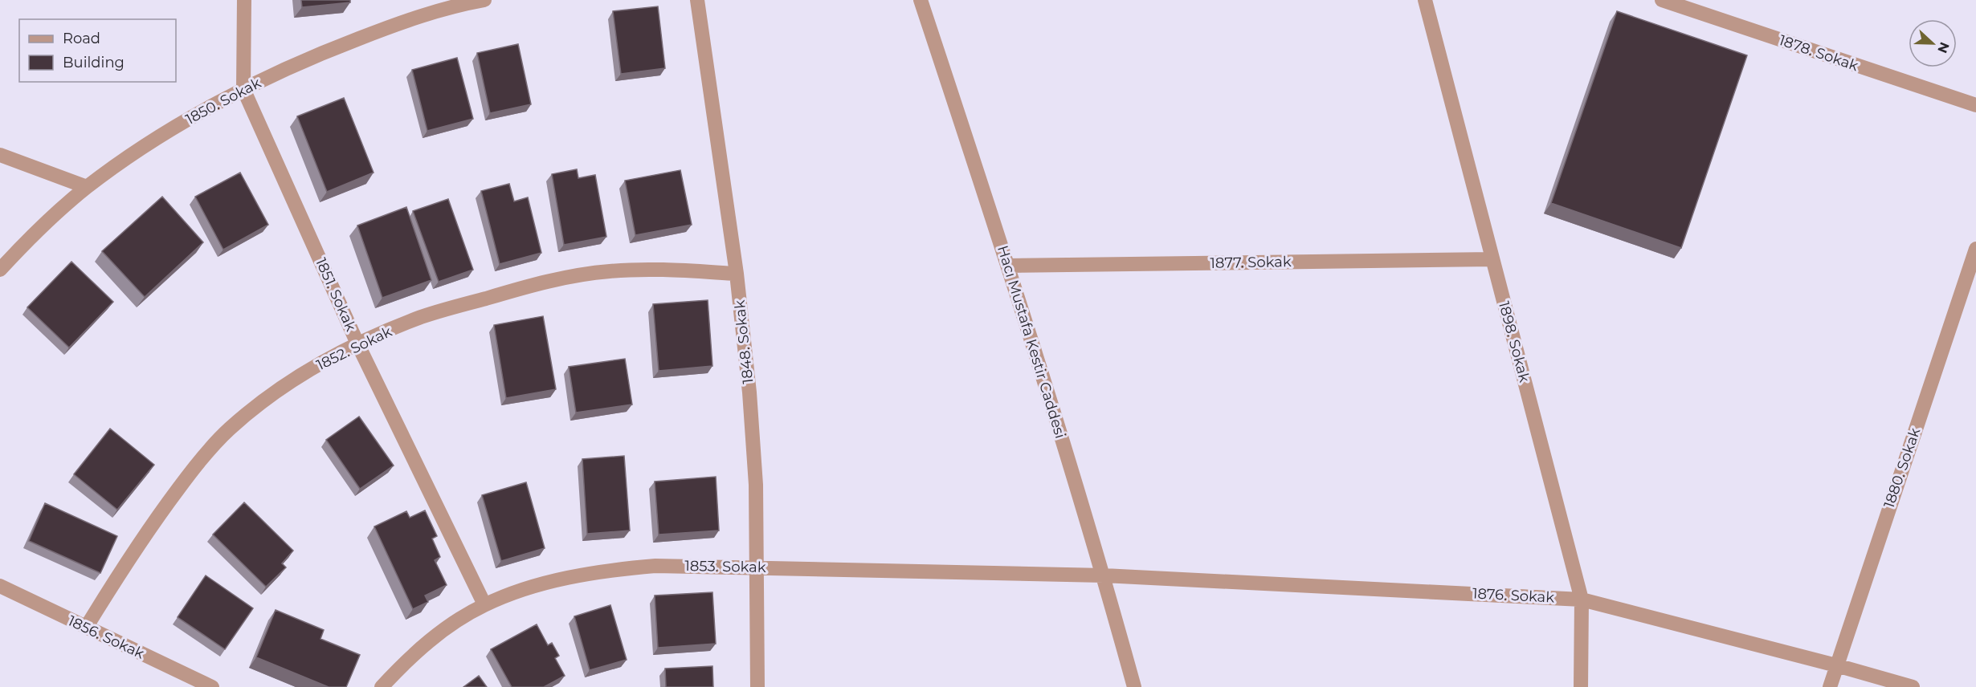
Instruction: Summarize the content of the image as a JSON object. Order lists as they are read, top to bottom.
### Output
{
  "streets": {
    "street": [
      "1878. Sokak",
      "1850. Sokak",
      "1877. Sokak",
      "1851. Sokak",
      "1848. Sokak",
      "Hacı Mustafa Kestir Caddesi",
      "1898. Sokak",
      "1852. Sokak",
      "1880. Sokak",
      "1853. Sokak",
      "1876. Sokak",
      "1856. Sokak"
    ]
  },
  "crossings": [
    ["1850. Sokak", "1851. Sokak"],
    ["1877. Sokak", "Hacı Mustafa Kestir Caddesi"],
    ["1877. Sokak", "1898. Sokak"],
    ["1851. Sokak", "1852. Sokak"],
    ["1851. Sokak", "1853. Sokak"],
    ["1848. Sokak", "1852. Sokak"],
    ["1848. Sokak", "1853. Sokak"],
    ["Hacı Mustafa Kestir Caddesi", "1853. Sokak"],
    ["Hacı Mustafa Kestir Caddesi", "1876. Sokak"],
    ["1898. Sokak", "1876. Sokak"],
    ["1852. Sokak", "1856. Sokak"],
    ["1880. Sokak", "1876. Sokak"],
    ["1853. Sokak", "1876. Sokak"]
  ],
  "legend": ["Road", "Building"],
  "north": "right"
}
